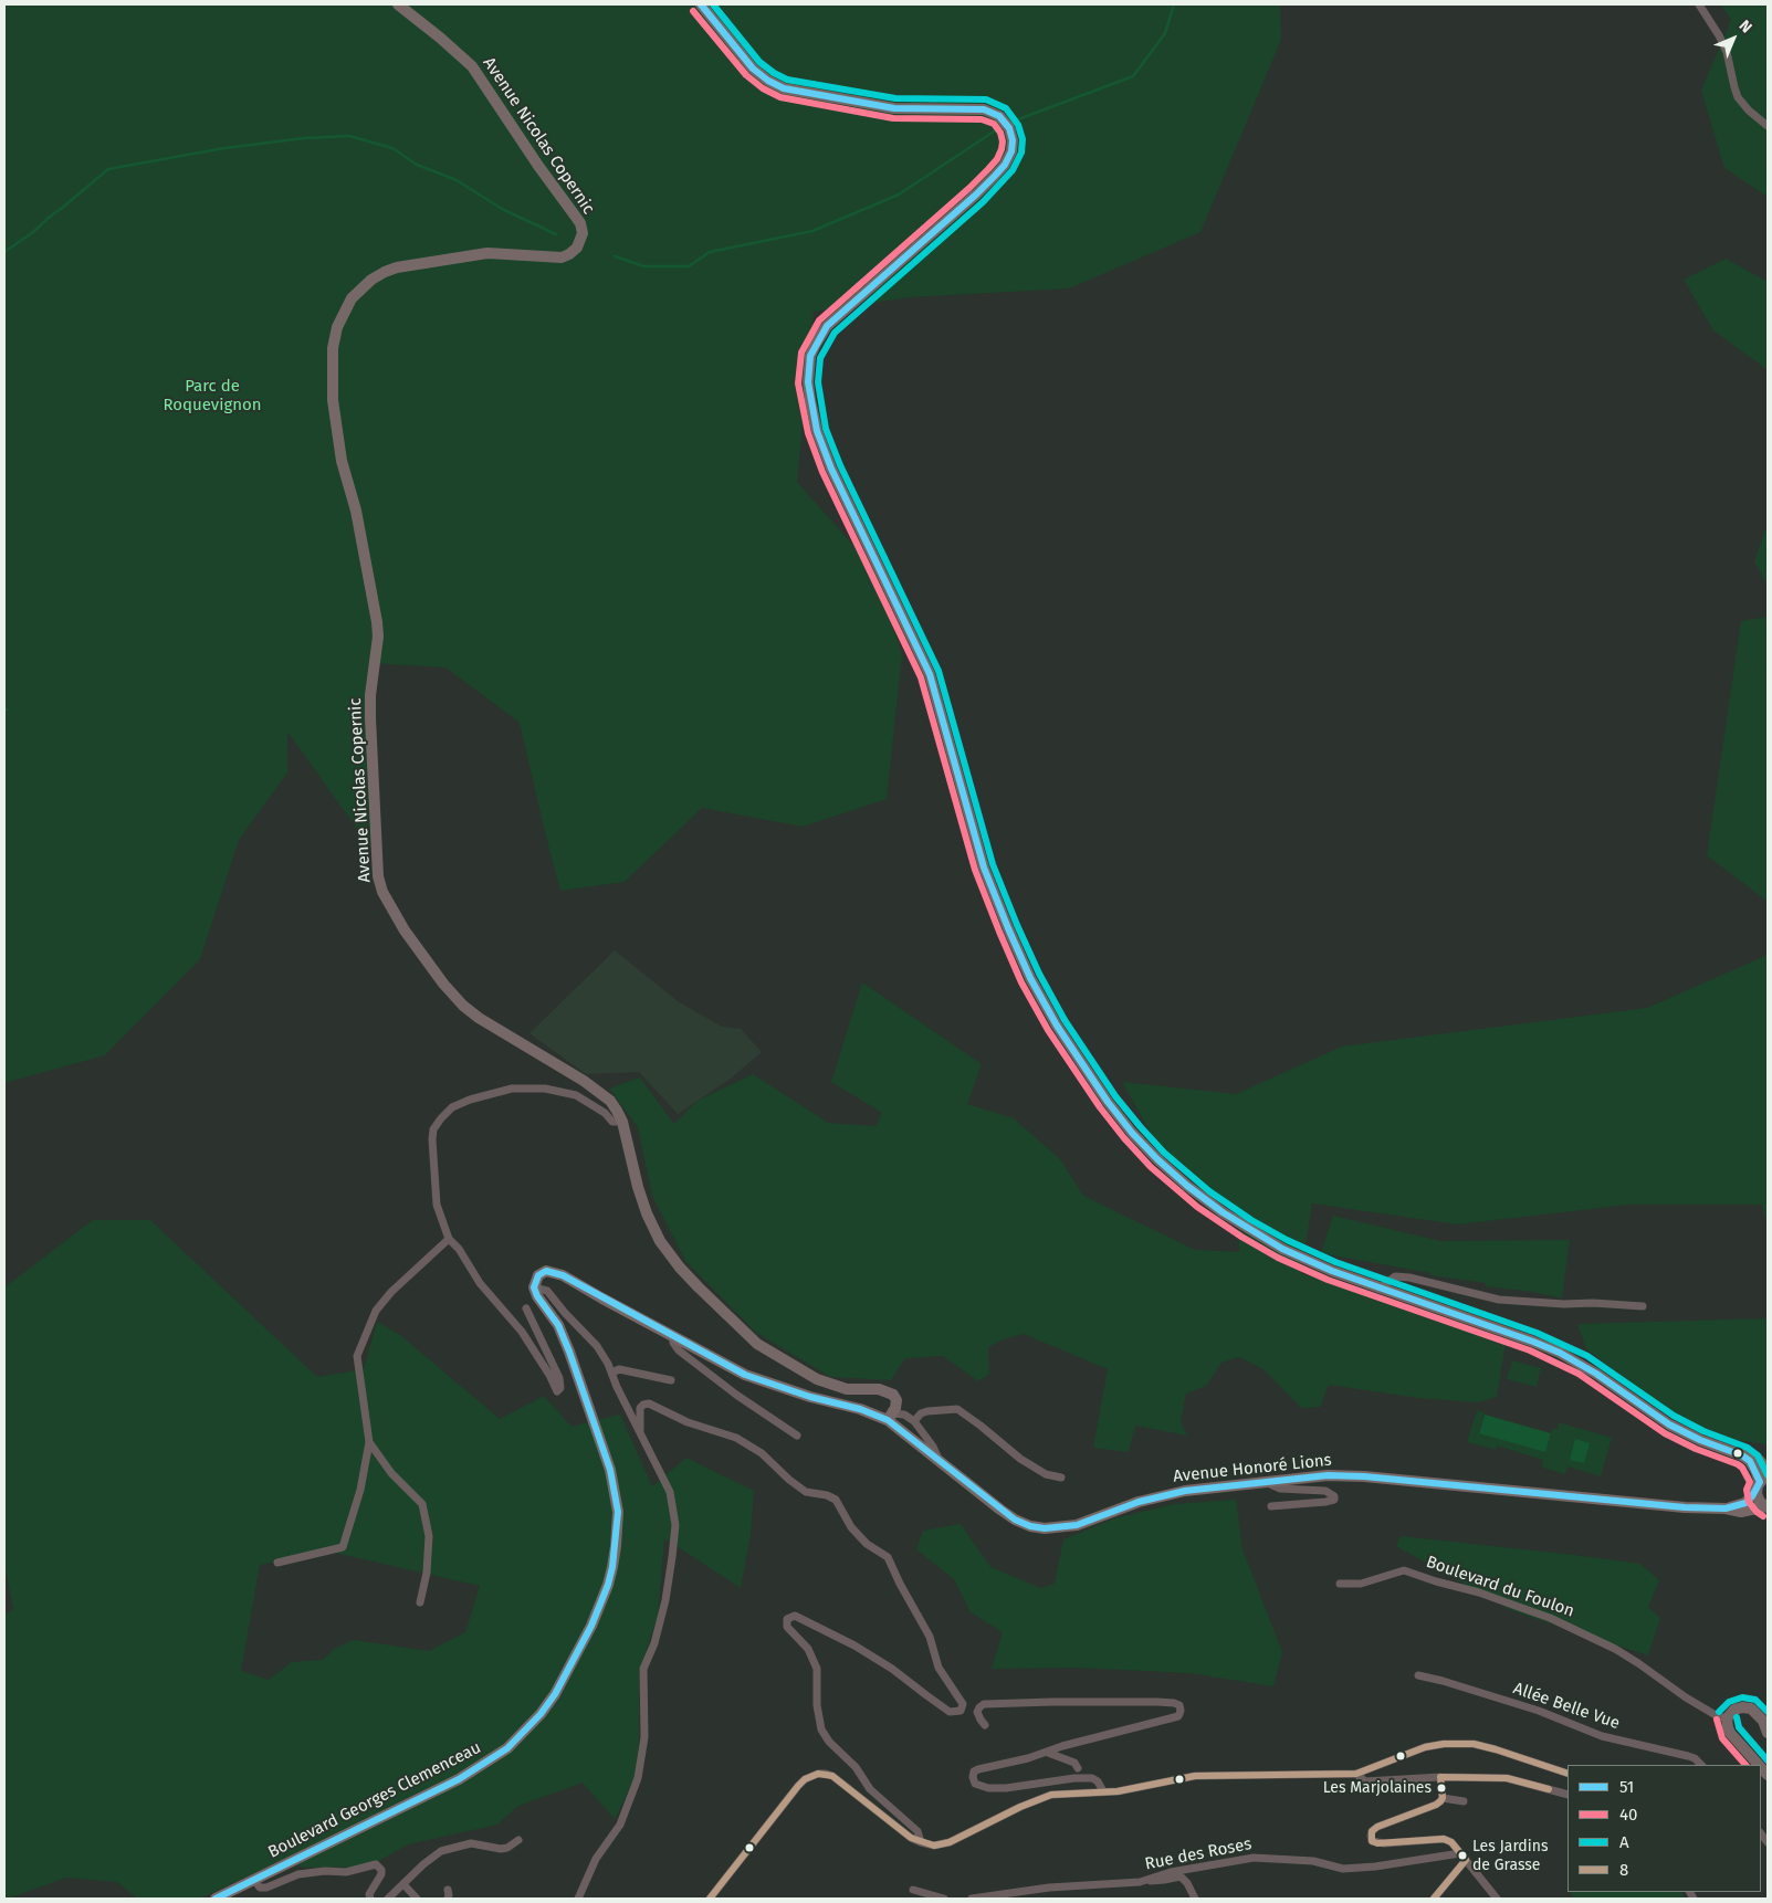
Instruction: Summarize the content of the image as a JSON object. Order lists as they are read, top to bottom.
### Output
{
  "streets": {
    "main road": ["Avenue Nicolas Copernic", "Avenue Honoré Lions", "Boulevard Georges Clemenceau"],
    "street": ["Boulevard du Foulon", "Allée Belle Vue", "Rue des Roses"]
  },
  "crossings": [
    ["Avenue Nicolas Copernic", "Avenue Honoré Lions"]
  ],
  "parks": ["Parc de Roquevignon"],
  "places": ["Les Marjolaines", "Les Jardins de Grasse"],
  "lines": [
    "transit line 51",
    "transit line A",
    "transit line 40",
    "transit line 8"
  ],
  "legend": [
    "51",
    "40",
    "A",
    "8"
  ],
  "north": "top right"
}
